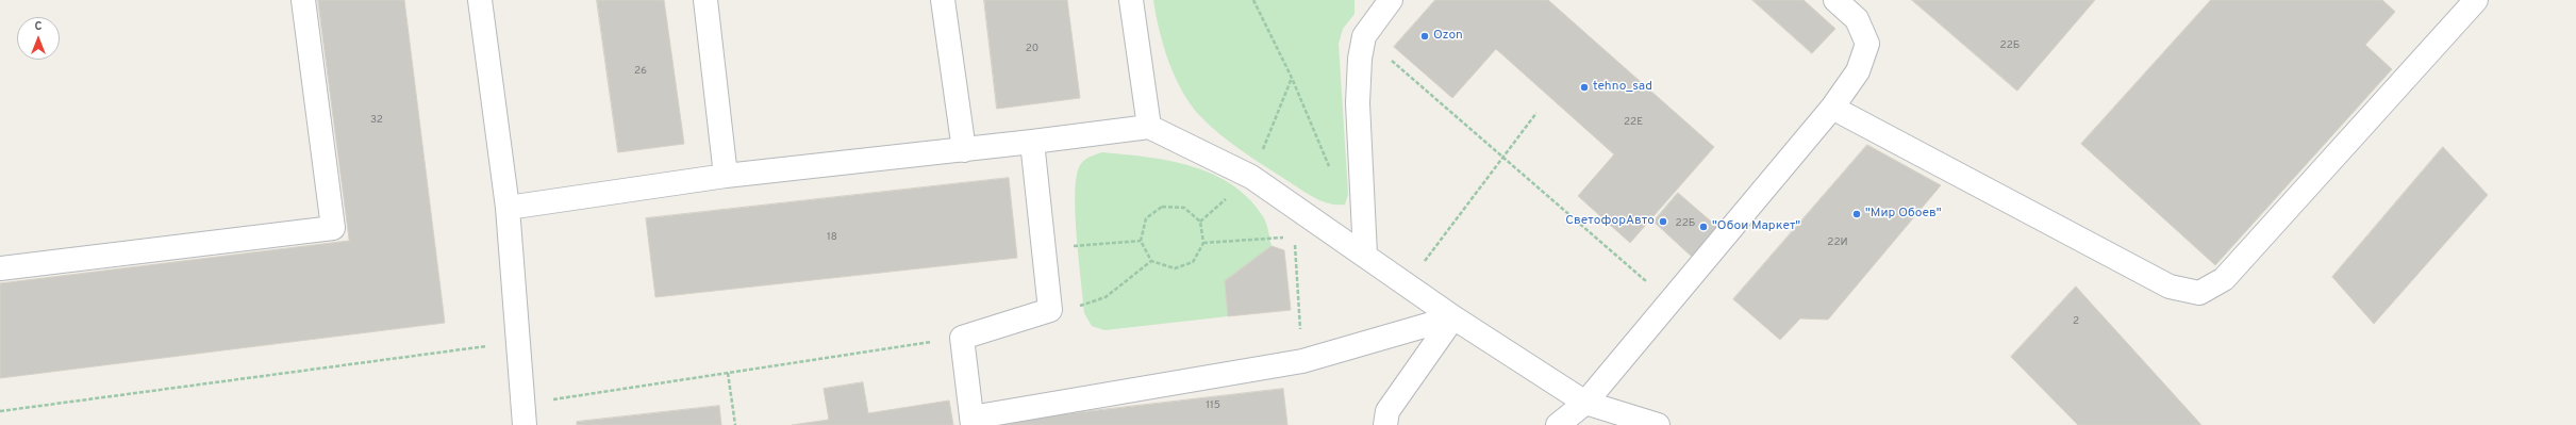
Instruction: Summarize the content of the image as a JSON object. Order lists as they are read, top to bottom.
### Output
{
  "places": [
    "Ozon",
    "tehno_sad",
    "\"Мир Обоев\"",
    "СветофорАвто",
    "\"Обои Маркет\""
  ],
  "house_numbers": [
    "22Б",
    "20",
    "26",
    "32",
    "22Е",
    "22Б",
    "18",
    "22И",
    "2",
    "115"
  ],
  "north": "top"
}
